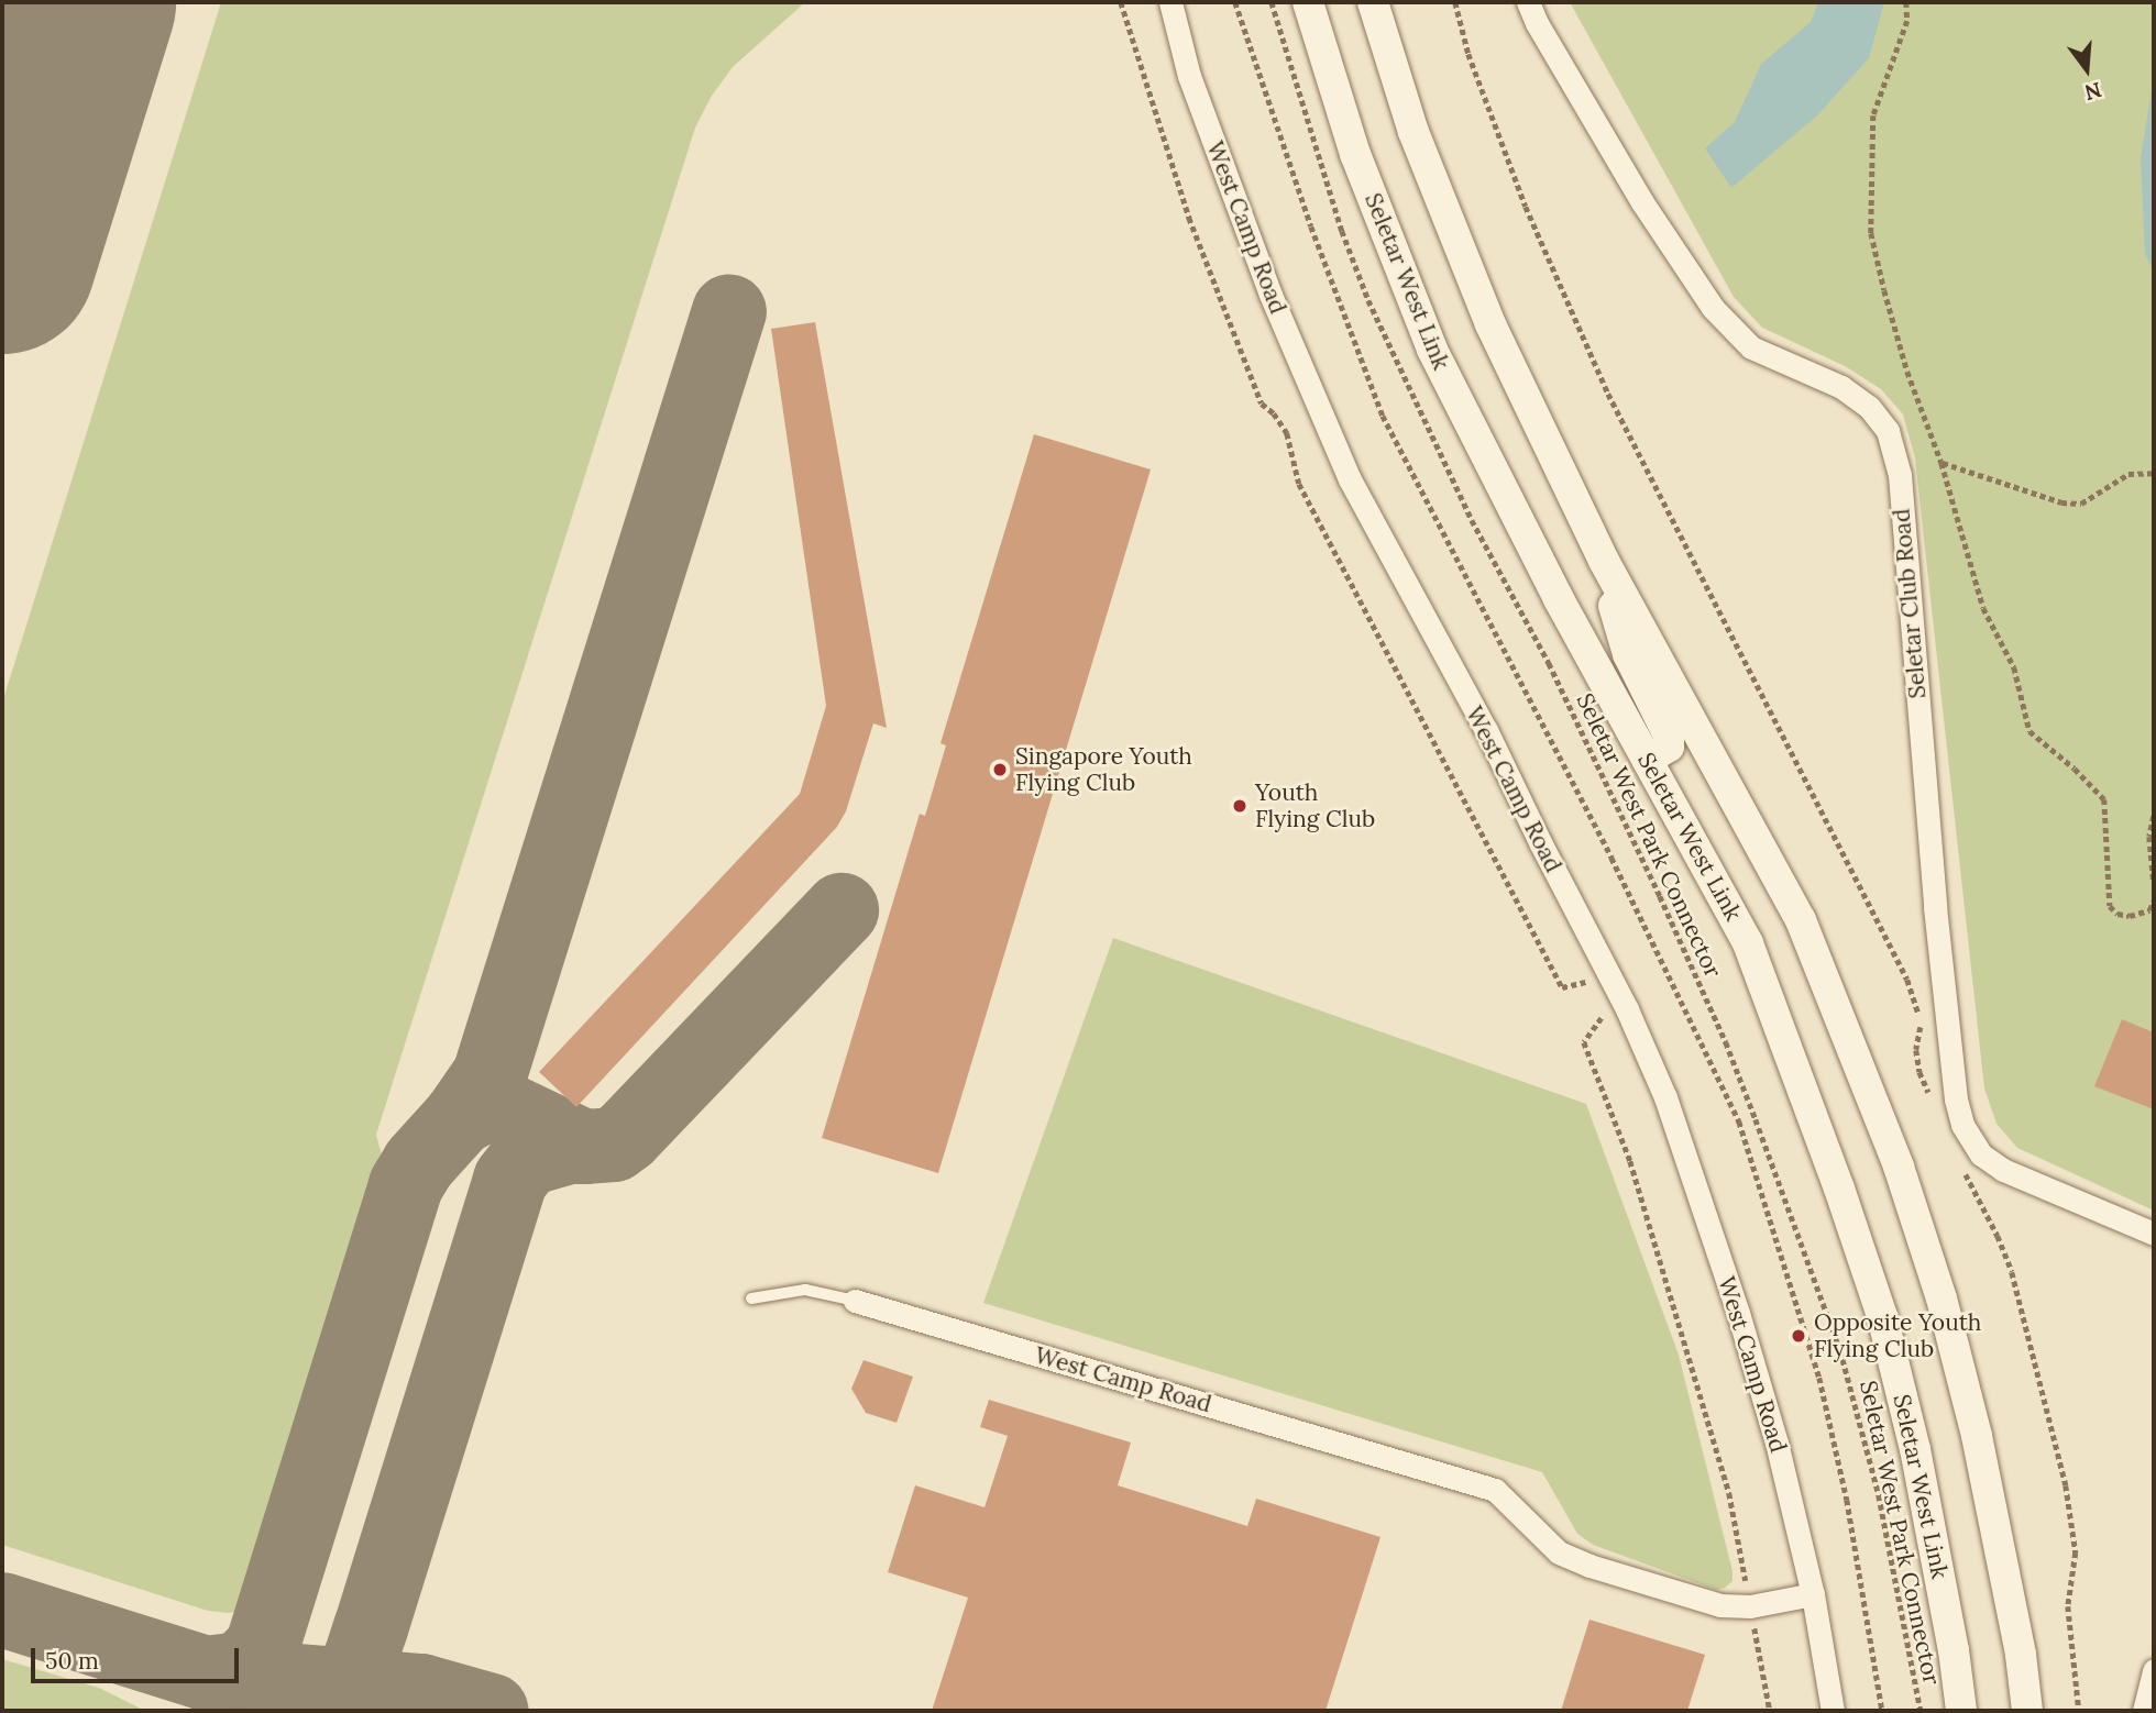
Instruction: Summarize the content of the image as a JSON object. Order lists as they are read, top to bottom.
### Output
{
  "streets": {
    "main road": ["Seletar West Link"],
    "street": ["West Camp Road", "Seletar Club Road"],
    "path": ["Seletar West Park Connector"]
  },
  "places": ["Singapore Youth Flying Club", "Youth Flying Club", "Opposite Youth Flying Club"],
  "scale_bar": "50 m",
  "north": "bottom"
}
